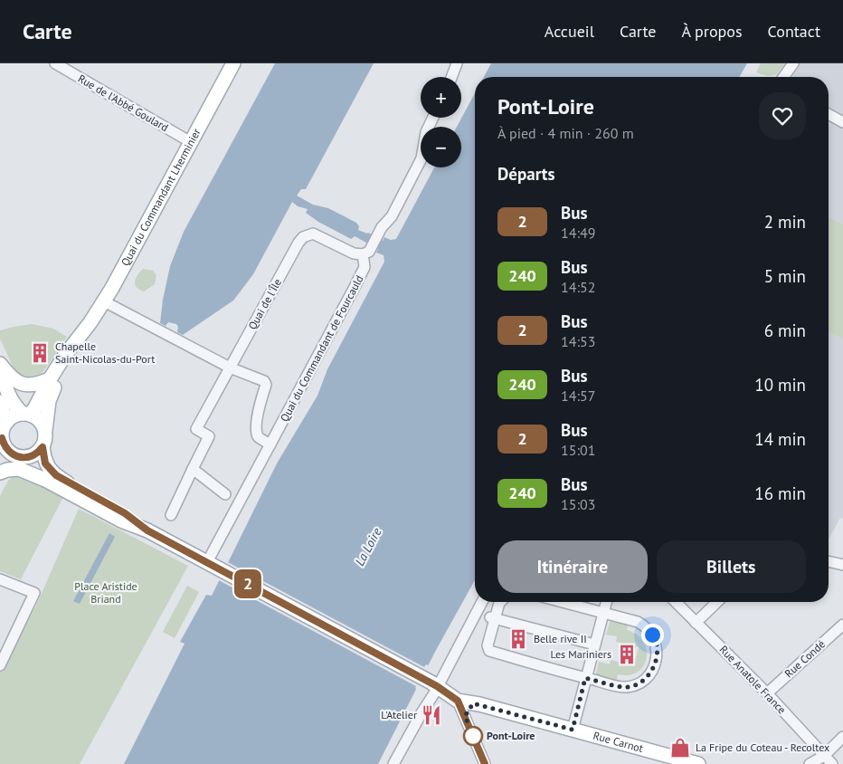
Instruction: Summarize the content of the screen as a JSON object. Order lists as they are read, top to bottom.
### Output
{
  "streets": {
    "main road": ["Quai du Commandant Lherminier", "Rue Carnot"],
    "street": [
      "Rue de l'Abbé Goulard",
      "Quai de l'Île",
      "Quai du Commandant de Fourcauld",
      "Rue Condé",
      "Rue Anatole France"
    ]
  },
  "crossings": [
    ["Rue de l'Abbé Goulard", "Quai du Commandant Lherminier"],
    ["Quai de l'Île", "Quai du Commandant de Fourcauld"],
    ["Rue Condé", "Rue Anatole France"]
  ],
  "water": ["La Loire"],
  "parks": ["Place Aristide Briand"],
  "places": {
    "building": ["Chapelle Saint-Nicolas-du-Port", "Belle rive II", "Les Mariniers"],
    "restaurant": ["L'Atelier"],
    "other": ["Pont-Loire"],
    "shop": ["La Fripe du Coteau - Recoltex"]
  },
  "lines": ["bus line 2"],
  "page": {
    "header": "Carte",
    "nav": [
      "Accueil",
      "Carte",
      "À propos",
      "Contact"
    ],
    "on_map": "2",
    "map_buttons": ["+", "−"],
    "heading": [
      ["Pont-Loire", "À pied · 4 min · 260 m"],
      "Départs"
    ],
    "list": [
      {
        "mark": "2",
        "name": "Bus",
        "note": "14:49",
        "value": "2 min"
      },
      {
        "mark": "240",
        "name": "Bus",
        "note": "14:52",
        "value": "5 min"
      },
      {
        "mark": "2",
        "name": "Bus",
        "note": "14:53",
        "value": "6 min"
      },
      {
        "mark": "240",
        "name": "Bus",
        "note": "14:57",
        "value": "10 min"
      },
      {
        "mark": "2",
        "name": "Bus",
        "note": "15:01",
        "value": "14 min"
      },
      {
        "mark": "240",
        "name": "Bus",
        "note": "15:03",
        "value": "16 min"
      }
    ],
    "buttons": ["Itinéraire", "Billets"]
  }
}
